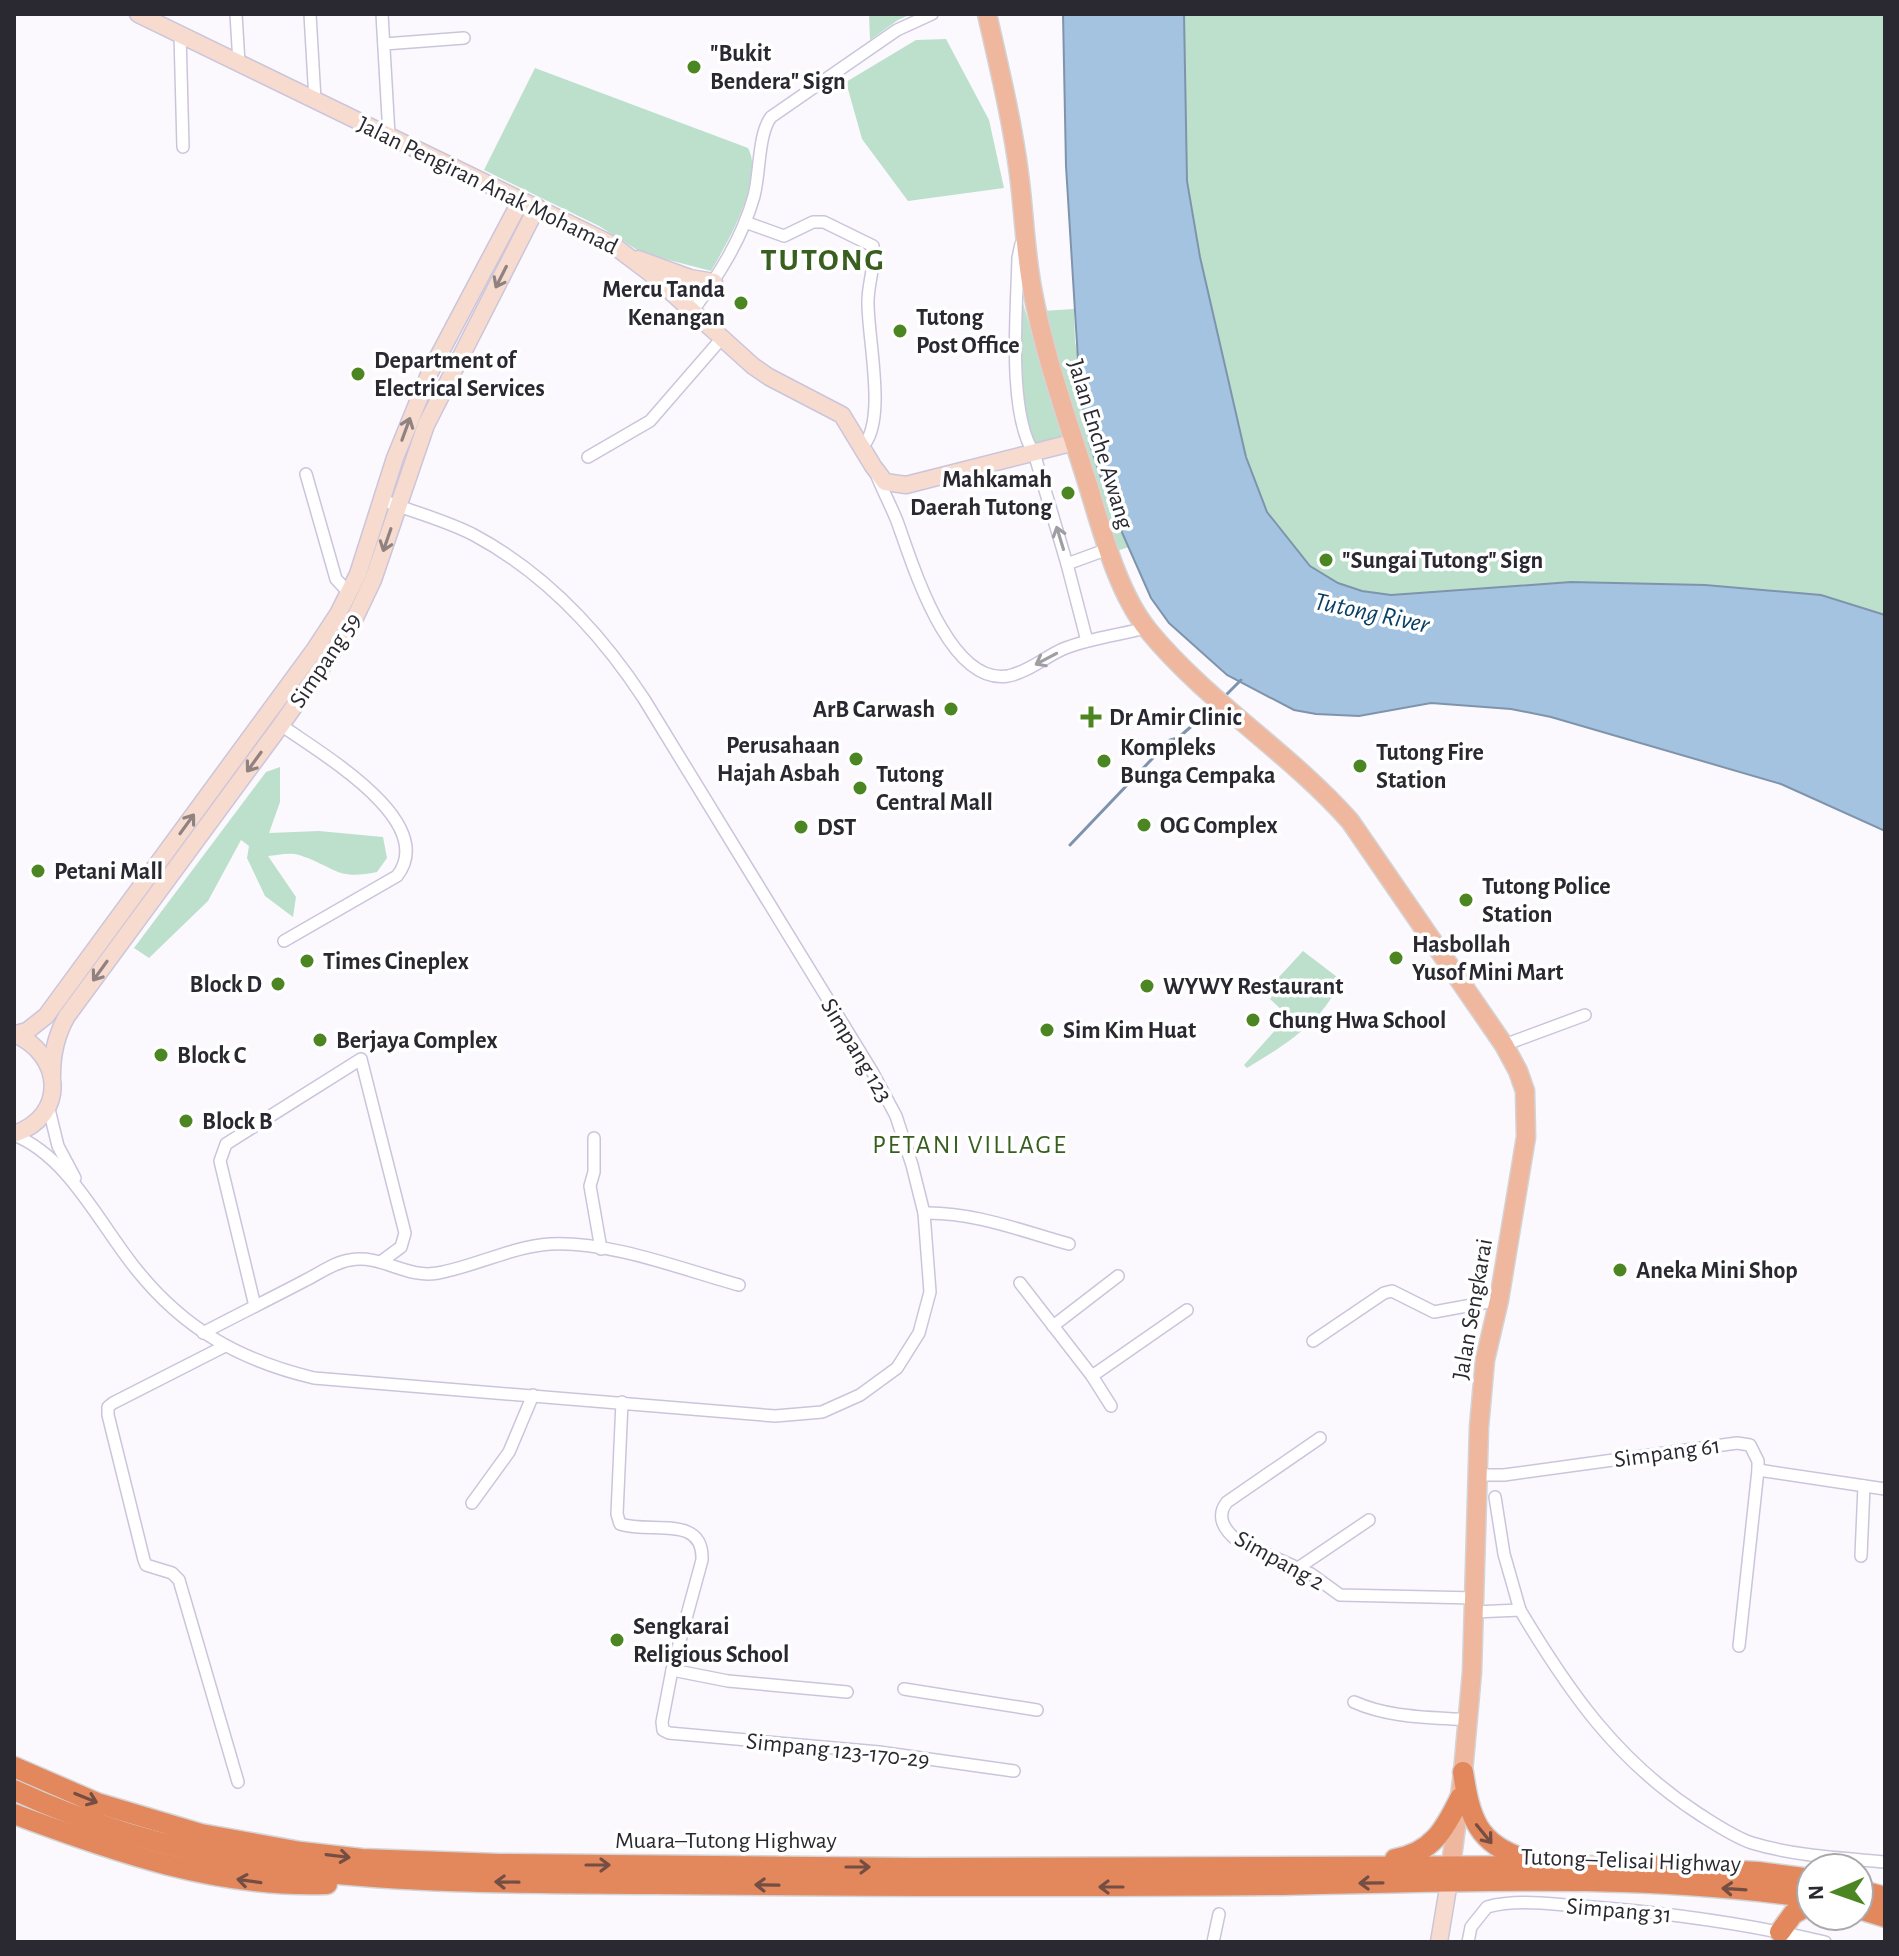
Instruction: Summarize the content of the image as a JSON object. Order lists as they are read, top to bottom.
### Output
{
  "streets": {
    "highway": ["Muara–Tutong Highway", "Tutong–Telisai Highway"],
    "main road": ["Jalan Enche Awang", "Jalan Sengkarai"],
    "street": [
      "Jalan Pengiran Anak Mohamad",
      "Simpang 59",
      "Simpang 123",
      "Simpang 61",
      "Simpang 2",
      "Simpang 123-170-29",
      "Simpang 31"
    ]
  },
  "crossings": [
    ["Jalan Pengiran Anak Mohamad", "Simpang 59"],
    ["Jalan Enche Awang", "Jalan Sengkarai"],
    ["Simpang 59", "Simpang 123"],
    ["Jalan Sengkarai", "Simpang 61"],
    ["Jalan Sengkarai", "Simpang 2"],
    ["Jalan Sengkarai", "Muara–Tutong Highway"],
    ["Jalan Sengkarai", "Tutong–Telisai Highway"],
    ["Muara–Tutong Highway", "Tutong–Telisai Highway"]
  ],
  "districts": ["TUTONG", "PETANI VILLAGE"],
  "water": ["Tutong River"],
  "places": {
    "other": [
      "\"Bukit Bendera\" Sign",
      "Mercu Tanda Kenangan",
      "Tutong Post Office",
      "Department of Electrical Services",
      "Mahkamah Daerah Tutong",
      "\"Sungai Tutong\" Sign",
      "ArB Carwash",
      "Perusahaan Hajah Asbah",
      "Kompleks Bunga Cempaka",
      "Tutong Fire Station",
      "Tutong Central Mall",
      "OG Complex",
      "DST",
      "Petani Mall",
      "Tutong Police Station",
      "Hasbollah Yusof Mini Mart",
      "Times Cineplex",
      "Block D",
      "WYWY Restaurant",
      "Chung Hwa School",
      "Sim Kim Huat",
      "Berjaya Complex",
      "Block C",
      "Block B",
      "Aneka Mini Shop",
      "Sengkarai Religious School"
    ],
    "health": ["Dr Amir Clinic"]
  },
  "north": "left"
}
